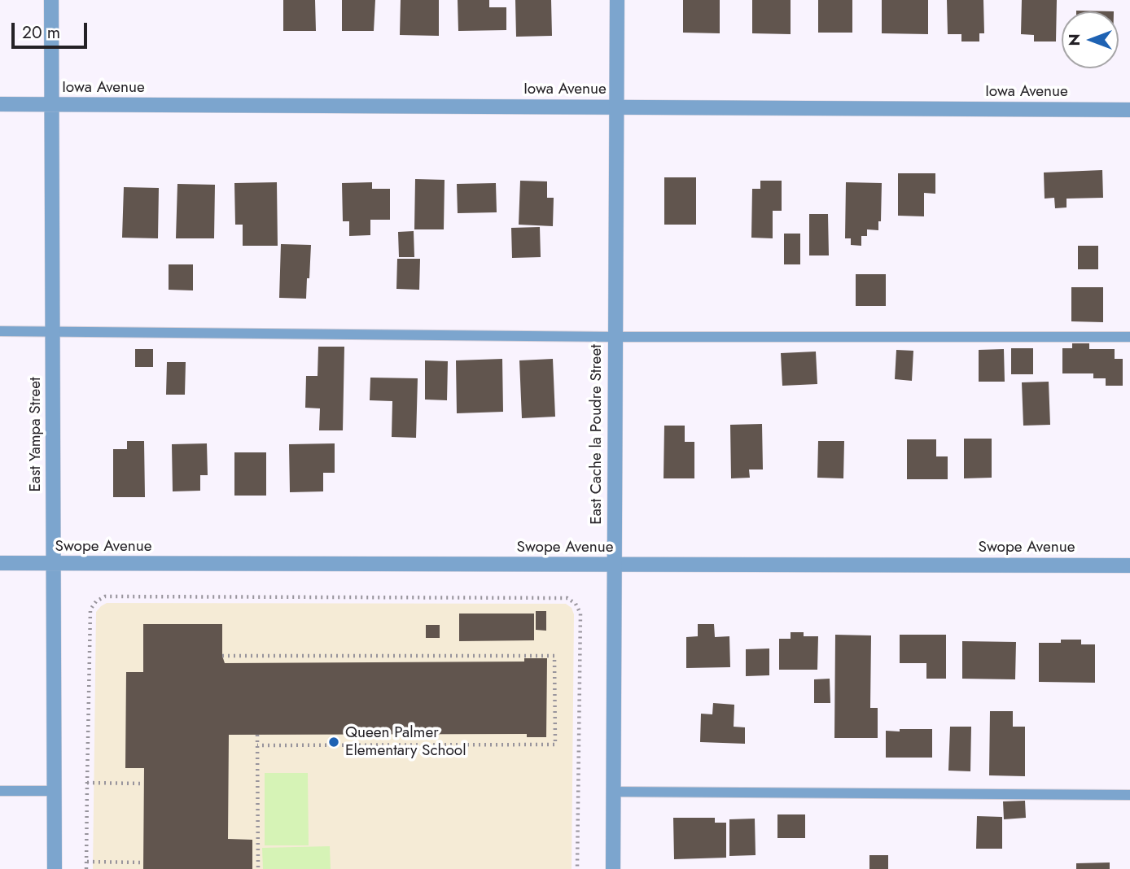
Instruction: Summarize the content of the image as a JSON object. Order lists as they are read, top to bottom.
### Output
{
  "streets": {
    "street": [
      "Iowa Avenue",
      "East Yampa Street",
      "East Cache la Poudre Street",
      "Swope Avenue"
    ]
  },
  "crossings": [
    ["Iowa Avenue", "East Yampa Street"],
    ["Iowa Avenue", "East Cache la Poudre Street"],
    ["East Yampa Street", "Swope Avenue"],
    ["East Cache la Poudre Street", "Swope Avenue"]
  ],
  "places": ["Queen Palmer Elementary School"],
  "scale_bar": "20 m",
  "north": "left"
}
